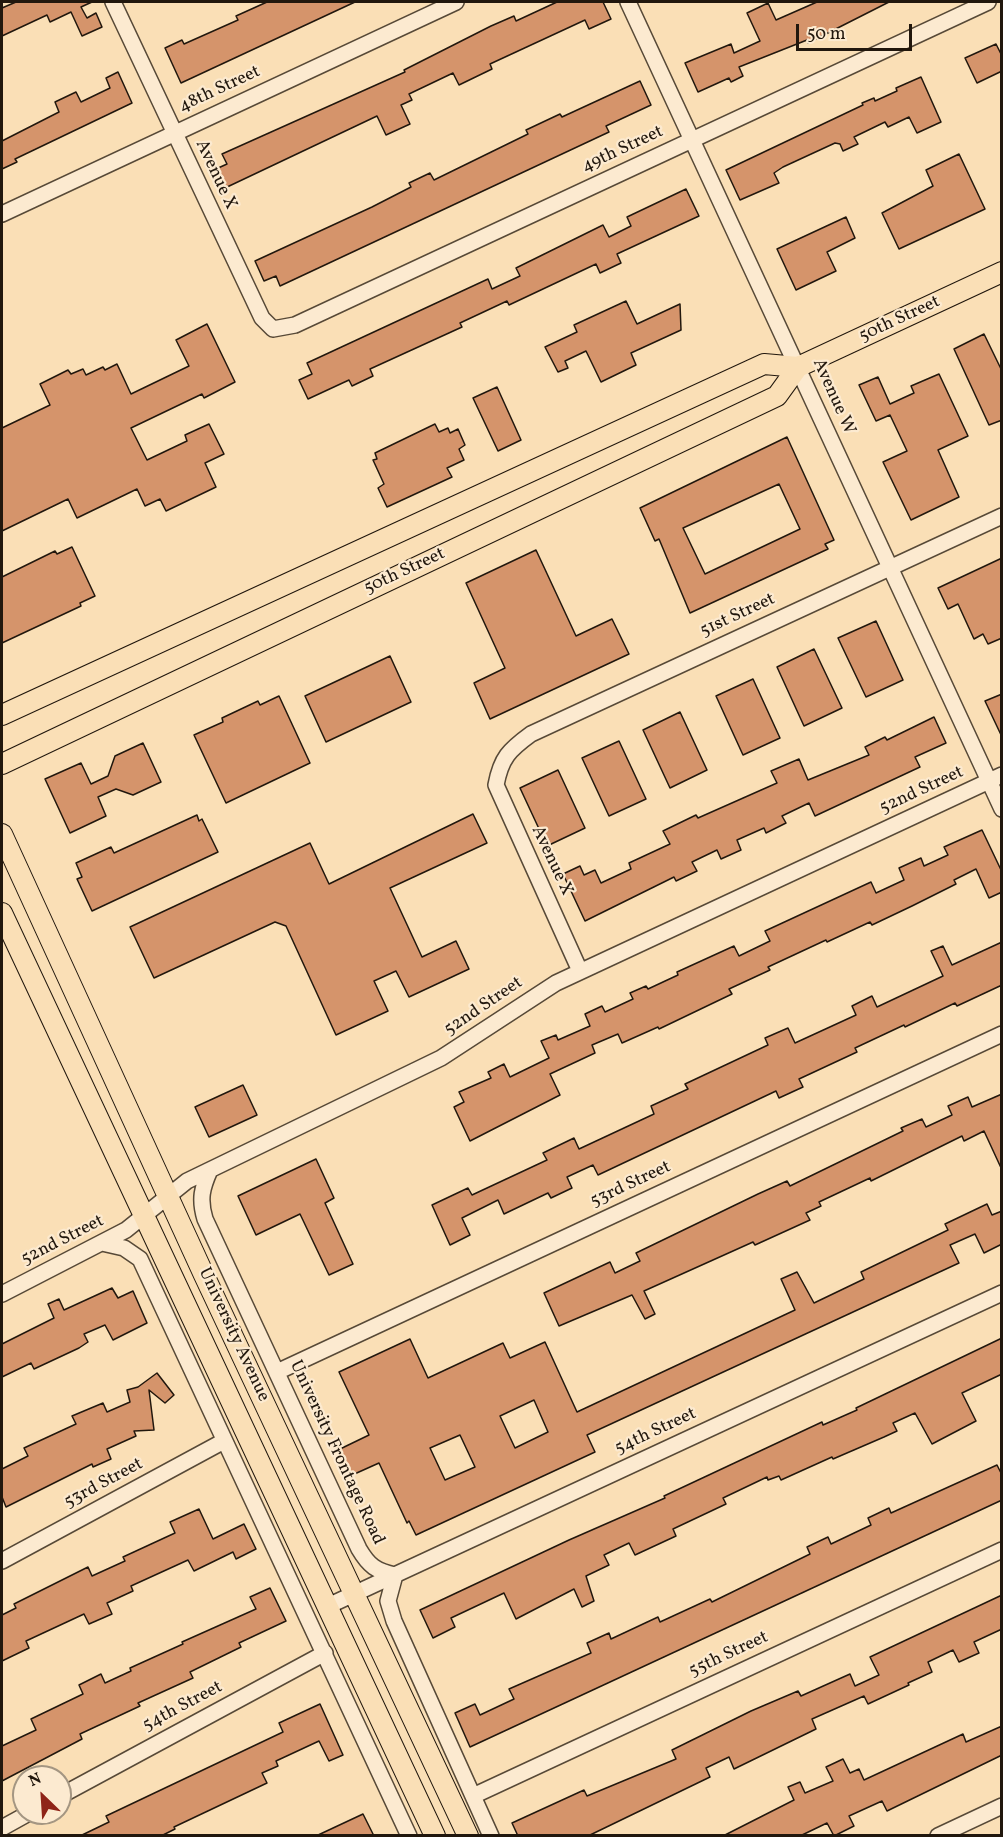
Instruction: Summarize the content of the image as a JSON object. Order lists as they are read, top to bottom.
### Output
{
  "streets": {
    "main road": ["50th Street", "University Avenue"],
    "street": [
      "48th Street",
      "49th Street",
      "Avenue X",
      "Avenue W",
      "51st Street",
      "52nd Street",
      "53rd Street",
      "54th Street",
      "University Frontage Road",
      "55th Street"
    ]
  },
  "crossings": [
    ["48th Street", "Avenue X"],
    ["49th Street", "Avenue X"],
    ["49th Street", "Avenue W"],
    ["Avenue X", "51st Street"],
    ["Avenue X", "52nd Street"],
    ["50th Street", "Avenue W"],
    ["Avenue W", "51st Street"],
    ["Avenue W", "52nd Street"],
    ["52nd Street", "University Avenue"],
    ["52nd Street", "University Frontage Road"],
    ["53rd Street", "University Frontage Road"],
    ["University Avenue", "54th Street"],
    ["54th Street", "University Frontage Road"]
  ],
  "scale_bar": "50 m",
  "north": "top left"
}
